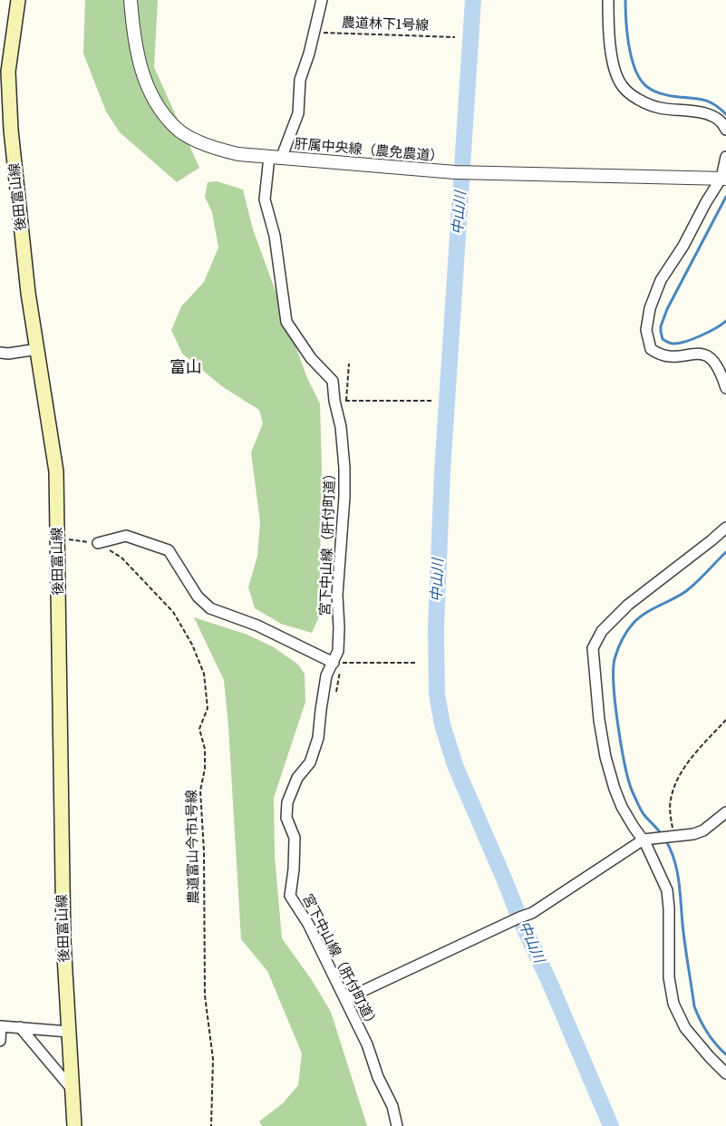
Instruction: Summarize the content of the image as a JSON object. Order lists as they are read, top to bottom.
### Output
{
  "streets": {
    "main road": ["後田富山線"],
    "street": ["肝属中央線（農免農道）", "宮下中山線（肝付町道）"],
    "path": ["農道林下1号線", "農道富山今市1号線"]
  },
  "crossings": [
    ["農道林下1号線", "宮下中山線（肝付町道）"],
    ["肝属中央線（農免農道）", "宮下中山線（肝付町道）"],
    ["後田富山線", "農道富山今市1号線"]
  ],
  "districts": ["富山"],
  "water": ["中山川"]
}
